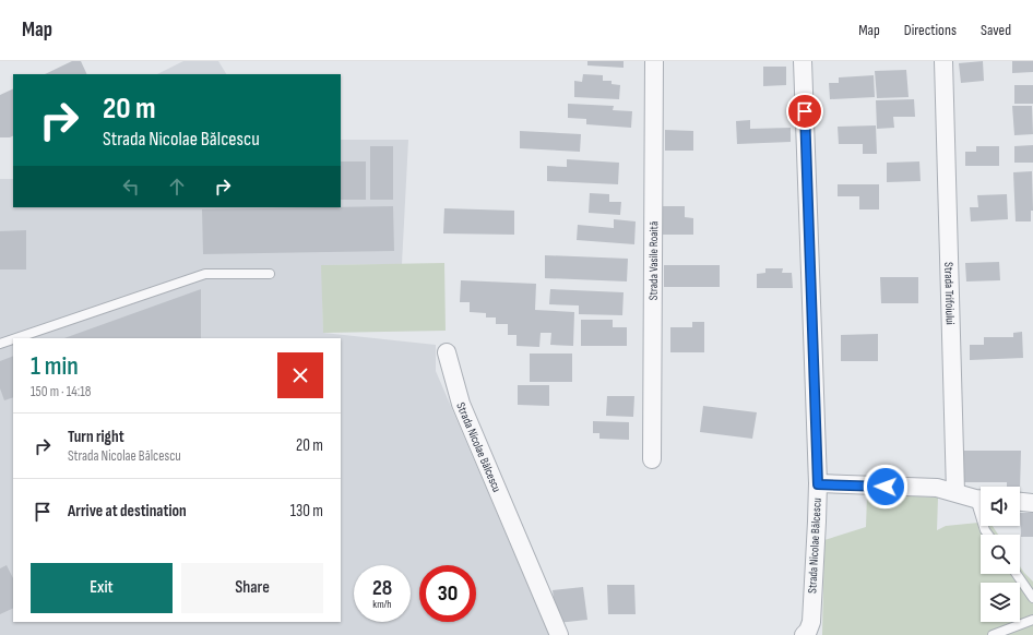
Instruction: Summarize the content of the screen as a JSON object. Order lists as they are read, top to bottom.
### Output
{
  "streets": {
    "street": ["Strada Vasile Roaită", "Strada Trifoiului", "Strada Nicolae Bălcescu"]
  },
  "page": {
    "header": "Map",
    "nav": ["Map", "Directions", "Saved"],
    "turn": ["20 m", "Strada Nicolae Bălcescu"],
    "heading": ["1 min", "150 m · 14:18"],
    "list": [
      {
        "name": "Turn right",
        "note": "Strada Nicolae Bălcescu",
        "value": "20 m"
      },
      {
        "name": "Arrive at destination",
        "value": "130 m"
      }
    ],
    "buttons": ["Exit", "Share"],
    "speed": "28 km/h",
    "limit": "30"
  }
}
